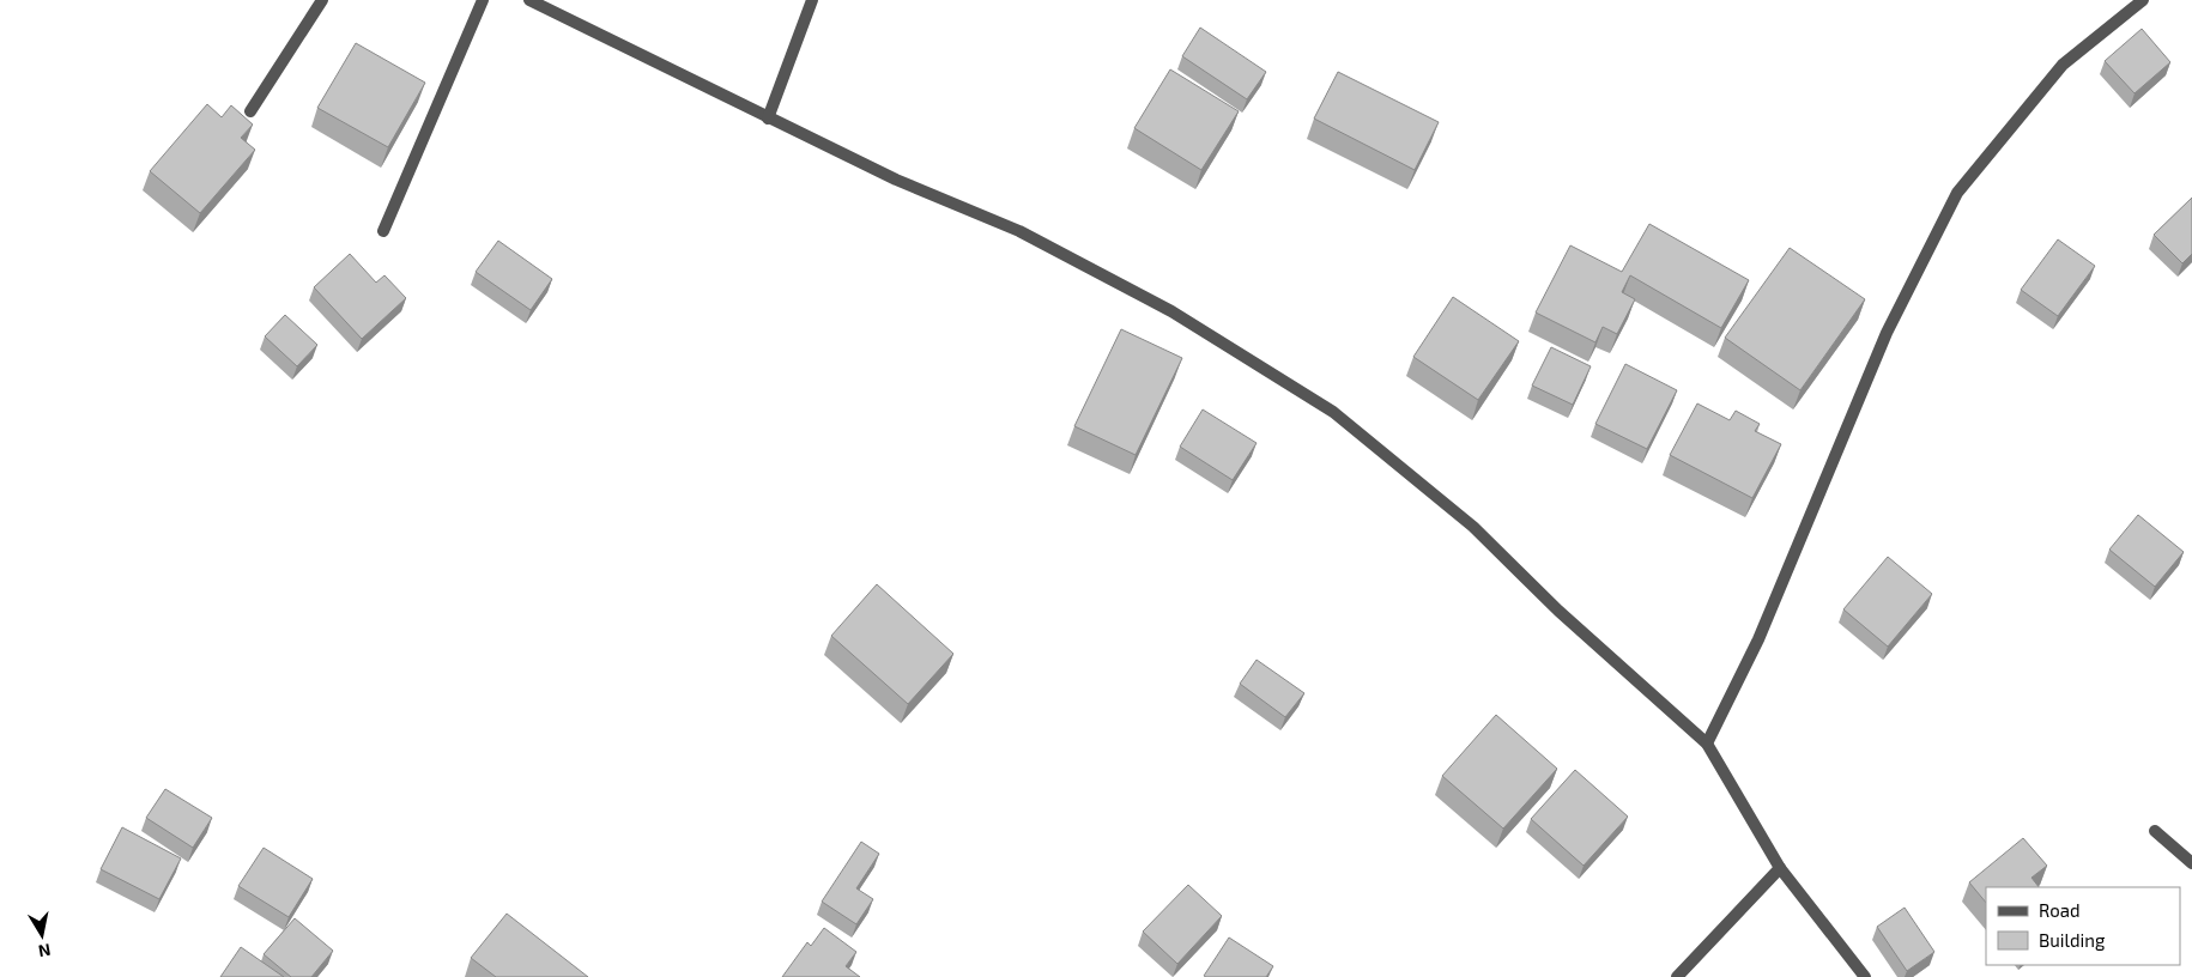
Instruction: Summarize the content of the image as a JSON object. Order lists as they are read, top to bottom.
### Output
{
  "legend": ["Road", "Building"],
  "north": "bottom"
}
